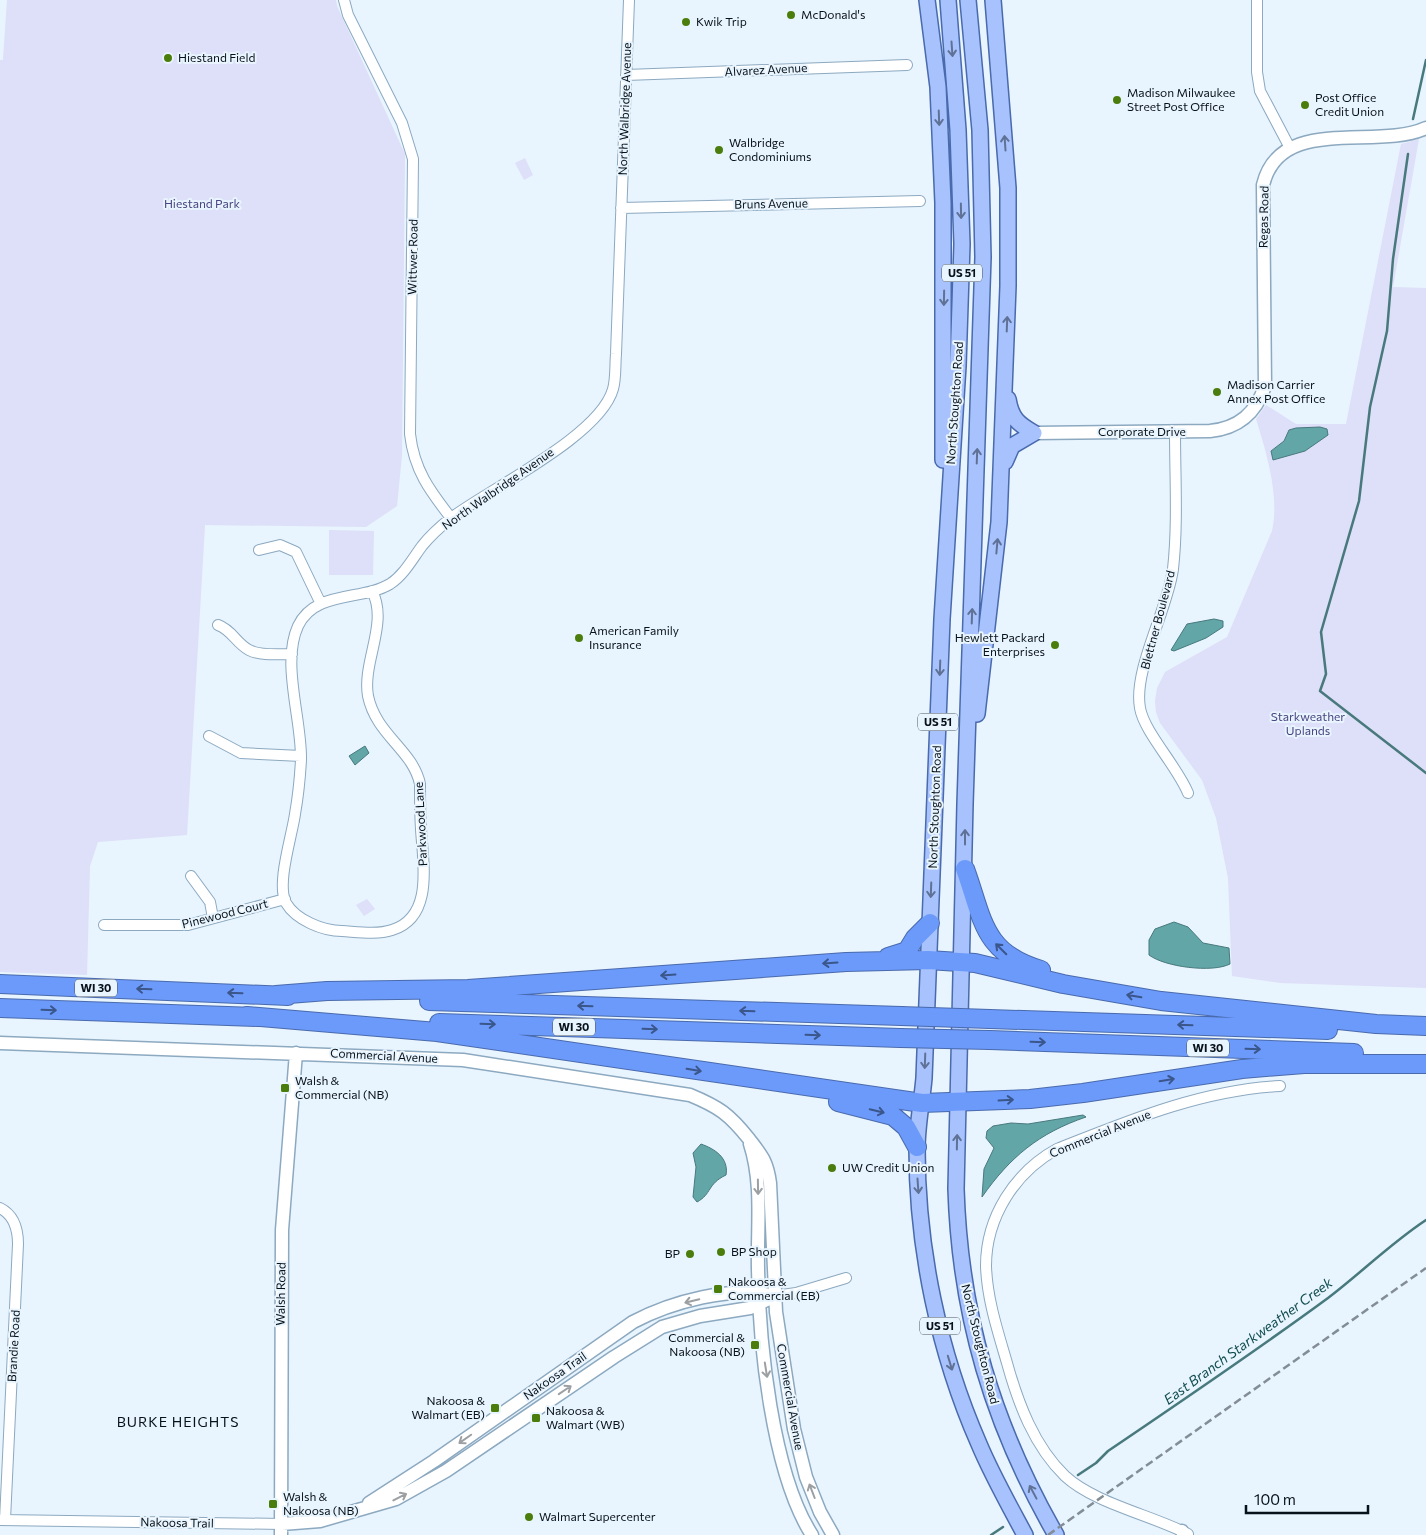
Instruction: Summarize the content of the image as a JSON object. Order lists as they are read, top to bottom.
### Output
{
  "streets": {
    "highway": ["WI 30"],
    "main road": ["US 51", "North Stoughton Road"],
    "street": [
      "Alvarez Avenue",
      "North Walbridge Avenue",
      "Bruns Avenue",
      "Regas Road",
      "Wittwer Road",
      "Corporate Drive",
      "Blettner Boulevard",
      "Parkwood Lane",
      "Pinewood Court",
      "Commercial Avenue",
      "Walsh Road",
      "Brandie Road",
      "Nakoosa Trail"
    ]
  },
  "crossings": [
    ["Alvarez Avenue", "North Walbridge Avenue"],
    ["North Walbridge Avenue", "Bruns Avenue"],
    ["North Walbridge Avenue", "Wittwer Road"],
    ["North Walbridge Avenue", "Parkwood Lane"],
    ["North Walbridge Avenue", "Pinewood Court"],
    ["Regas Road", "Corporate Drive"],
    ["Corporate Drive", "Blettner Boulevard"],
    ["Parkwood Lane", "Pinewood Court"],
    ["Commercial Avenue", "Walsh Road"],
    ["Commercial Avenue", "Nakoosa Trail"],
    ["Walsh Road", "Nakoosa Trail"],
    ["Brandie Road", "Nakoosa Trail"]
  ],
  "districts": ["BURKE HEIGHTS"],
  "water": ["East Branch Starkweather Creek"],
  "parks": ["Hiestand Park", "Starkweather Uplands"],
  "places": {
    "other": [
      "McDonald's",
      "Kwik Trip",
      "Hiestand Field",
      "Madison Milwaukee Street Post Office",
      "Post Office Credit Union",
      "Walbridge Condominiums",
      "Madison Carrier Annex Post Office",
      "American Family Insurance",
      "Hewlett Packard Enterprises",
      "UW Credit Union",
      "BP Shop",
      "BP",
      "Walmart Supercenter"
    ],
    "transit": [
      "Walsh & Commercial (NB)",
      "Nakoosa & Commercial (EB)",
      "Commercial & Nakoosa (NB)",
      "Nakoosa & Walmart (EB)",
      "Nakoosa & Walmart (WB)",
      "Walsh & Nakoosa (NB)"
    ]
  },
  "scale_bar": "100 m"
}
